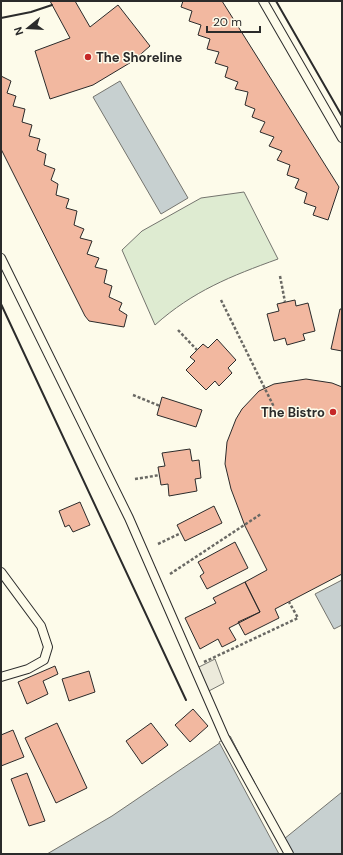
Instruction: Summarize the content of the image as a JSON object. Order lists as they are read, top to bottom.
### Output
{
  "places": ["The Shoreline", "The Bistro"],
  "scale_bar": "20 m",
  "north": "left"
}
